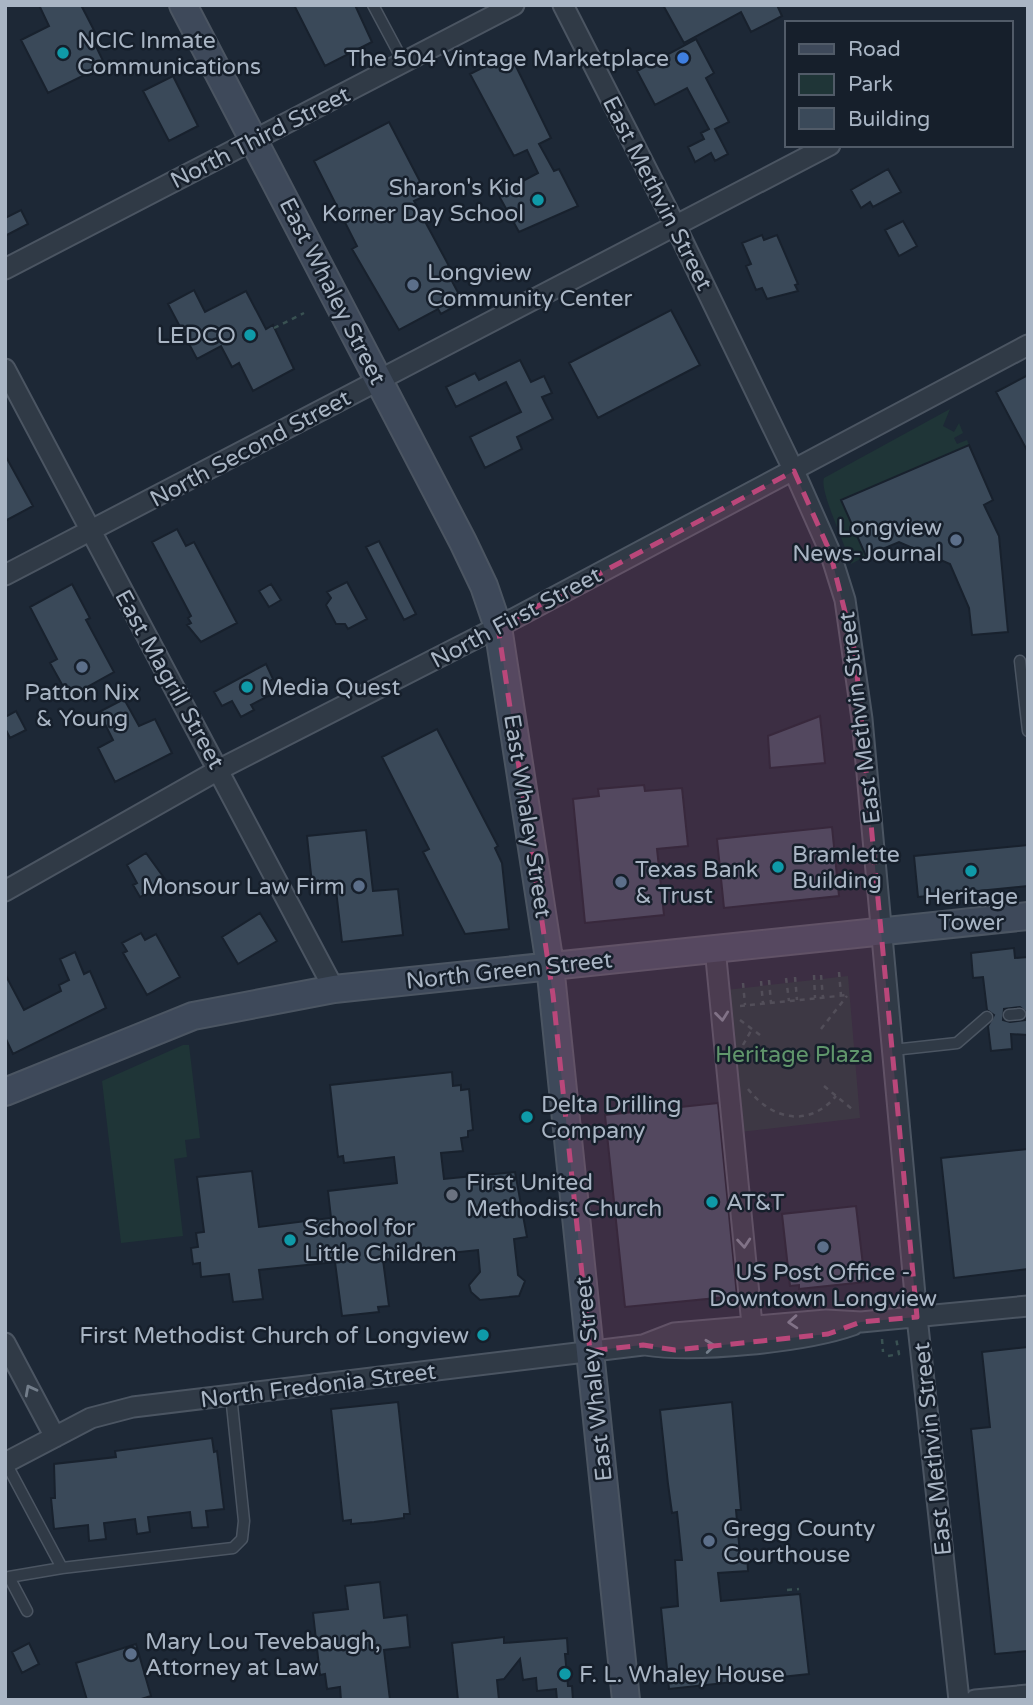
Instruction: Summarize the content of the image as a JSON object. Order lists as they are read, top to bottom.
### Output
{
  "streets": {
    "street": [
      "North Third Street",
      "East Methvin Street",
      "East Whaley Street",
      "North Second Street",
      "North First Street",
      "East Magrill Street",
      "North Green Street",
      "North Fredonia Street"
    ]
  },
  "crossings": [
    ["North Third Street", "East Whaley Street"],
    ["East Methvin Street", "North Second Street"],
    ["East Methvin Street", "North First Street"],
    ["East Methvin Street", "North Green Street"],
    ["East Methvin Street", "North Fredonia Street"],
    ["East Whaley Street", "North Second Street"],
    ["East Whaley Street", "North First Street"],
    ["East Whaley Street", "North Green Street"],
    ["East Whaley Street", "North Fredonia Street"],
    ["North Second Street", "East Magrill Street"],
    ["North First Street", "East Magrill Street"],
    ["East Magrill Street", "North Green Street"]
  ],
  "parks": ["Heritage Plaza"],
  "places": [
    "NCIC Inmate Communications",
    "The 504 Vintage Marketplace",
    "Sharon's Kid Korner Day School",
    "Longview Community Center",
    "LEDCO",
    "Longview News-Journal",
    "Patton Nix & Young",
    "Media Quest",
    "Bramlette Building",
    "Heritage Tower",
    "Texas Bank & Trust",
    "Monsour Law Firm",
    "Delta Drilling Company",
    "First United Methodist Church",
    "AT&T",
    "School for Little Children",
    "US Post Office - Downtown Longview",
    "First Methodist Church of Longview",
    "Gregg County Courthouse",
    "Mary Lou Tevebaugh, Attorney at Law",
    "F. L. Whaley House"
  ],
  "legend": ["Road", "Park", "Building"]
}
